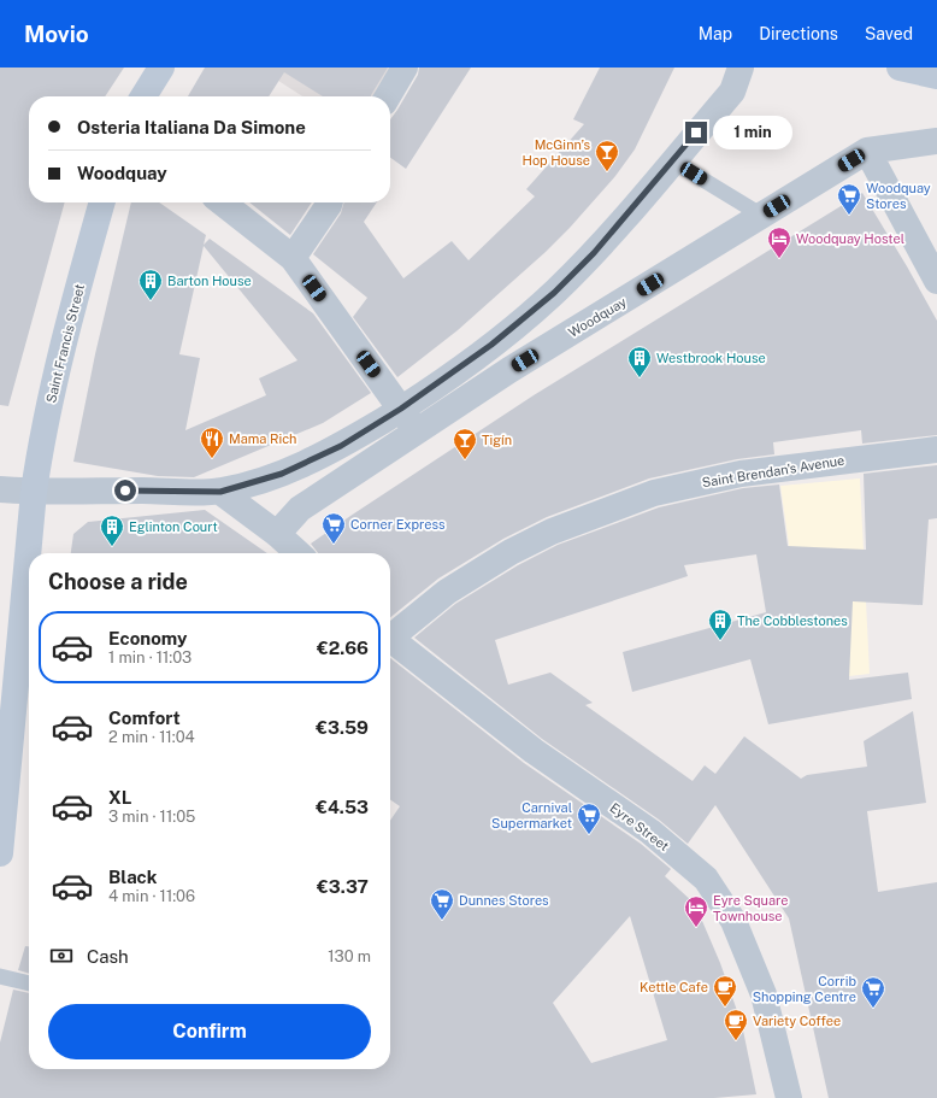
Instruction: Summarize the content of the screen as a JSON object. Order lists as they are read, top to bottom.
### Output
{
  "streets": {
    "main road": ["Saint Francis Street"],
    "street": ["Woodquay", "Saint Brendan's Avenue", "Eyre Street"]
  },
  "places": {
    "bar": ["McGinn’s Hop House", "Tigín"],
    "supermarket": [
      "Woodquay Stores",
      "Corner Express",
      "Carnival Supermarket",
      "Dunnes Stores",
      "Corrib Shopping Centre"
    ],
    "hotel": ["Woodquay Hostel", "Eyre Square Townhouse"],
    "building": [
      "Barton House",
      "Westbrook House",
      "Eglinton Court",
      "The Cobblestones"
    ],
    "restaurant": ["Mama Rich"],
    "cafe": ["Kettle Cafe", "Variety Coffee"]
  },
  "page": {
    "header": "Movio",
    "nav": ["Map", "Directions", "Saved"],
    "banner": ["Osteria Italiana Da Simone", "Woodquay"],
    "bubble": "1 min",
    "heading": "Choose a ride",
    "list": [
      {
        "name": "Economy",
        "note": "1 min · 11:03",
        "value": "€2.66"
      },
      {
        "name": "Comfort",
        "note": "2 min · 11:04",
        "value": "€3.59"
      },
      {
        "name": "XL",
        "note": "3 min · 11:05",
        "value": "€4.53"
      },
      {
        "name": "Black",
        "note": "4 min · 11:06",
        "value": "€3.37"
      }
    ],
    "pay": ["Cash", "130 m"],
    "buttons": "Confirm"
  }
}
